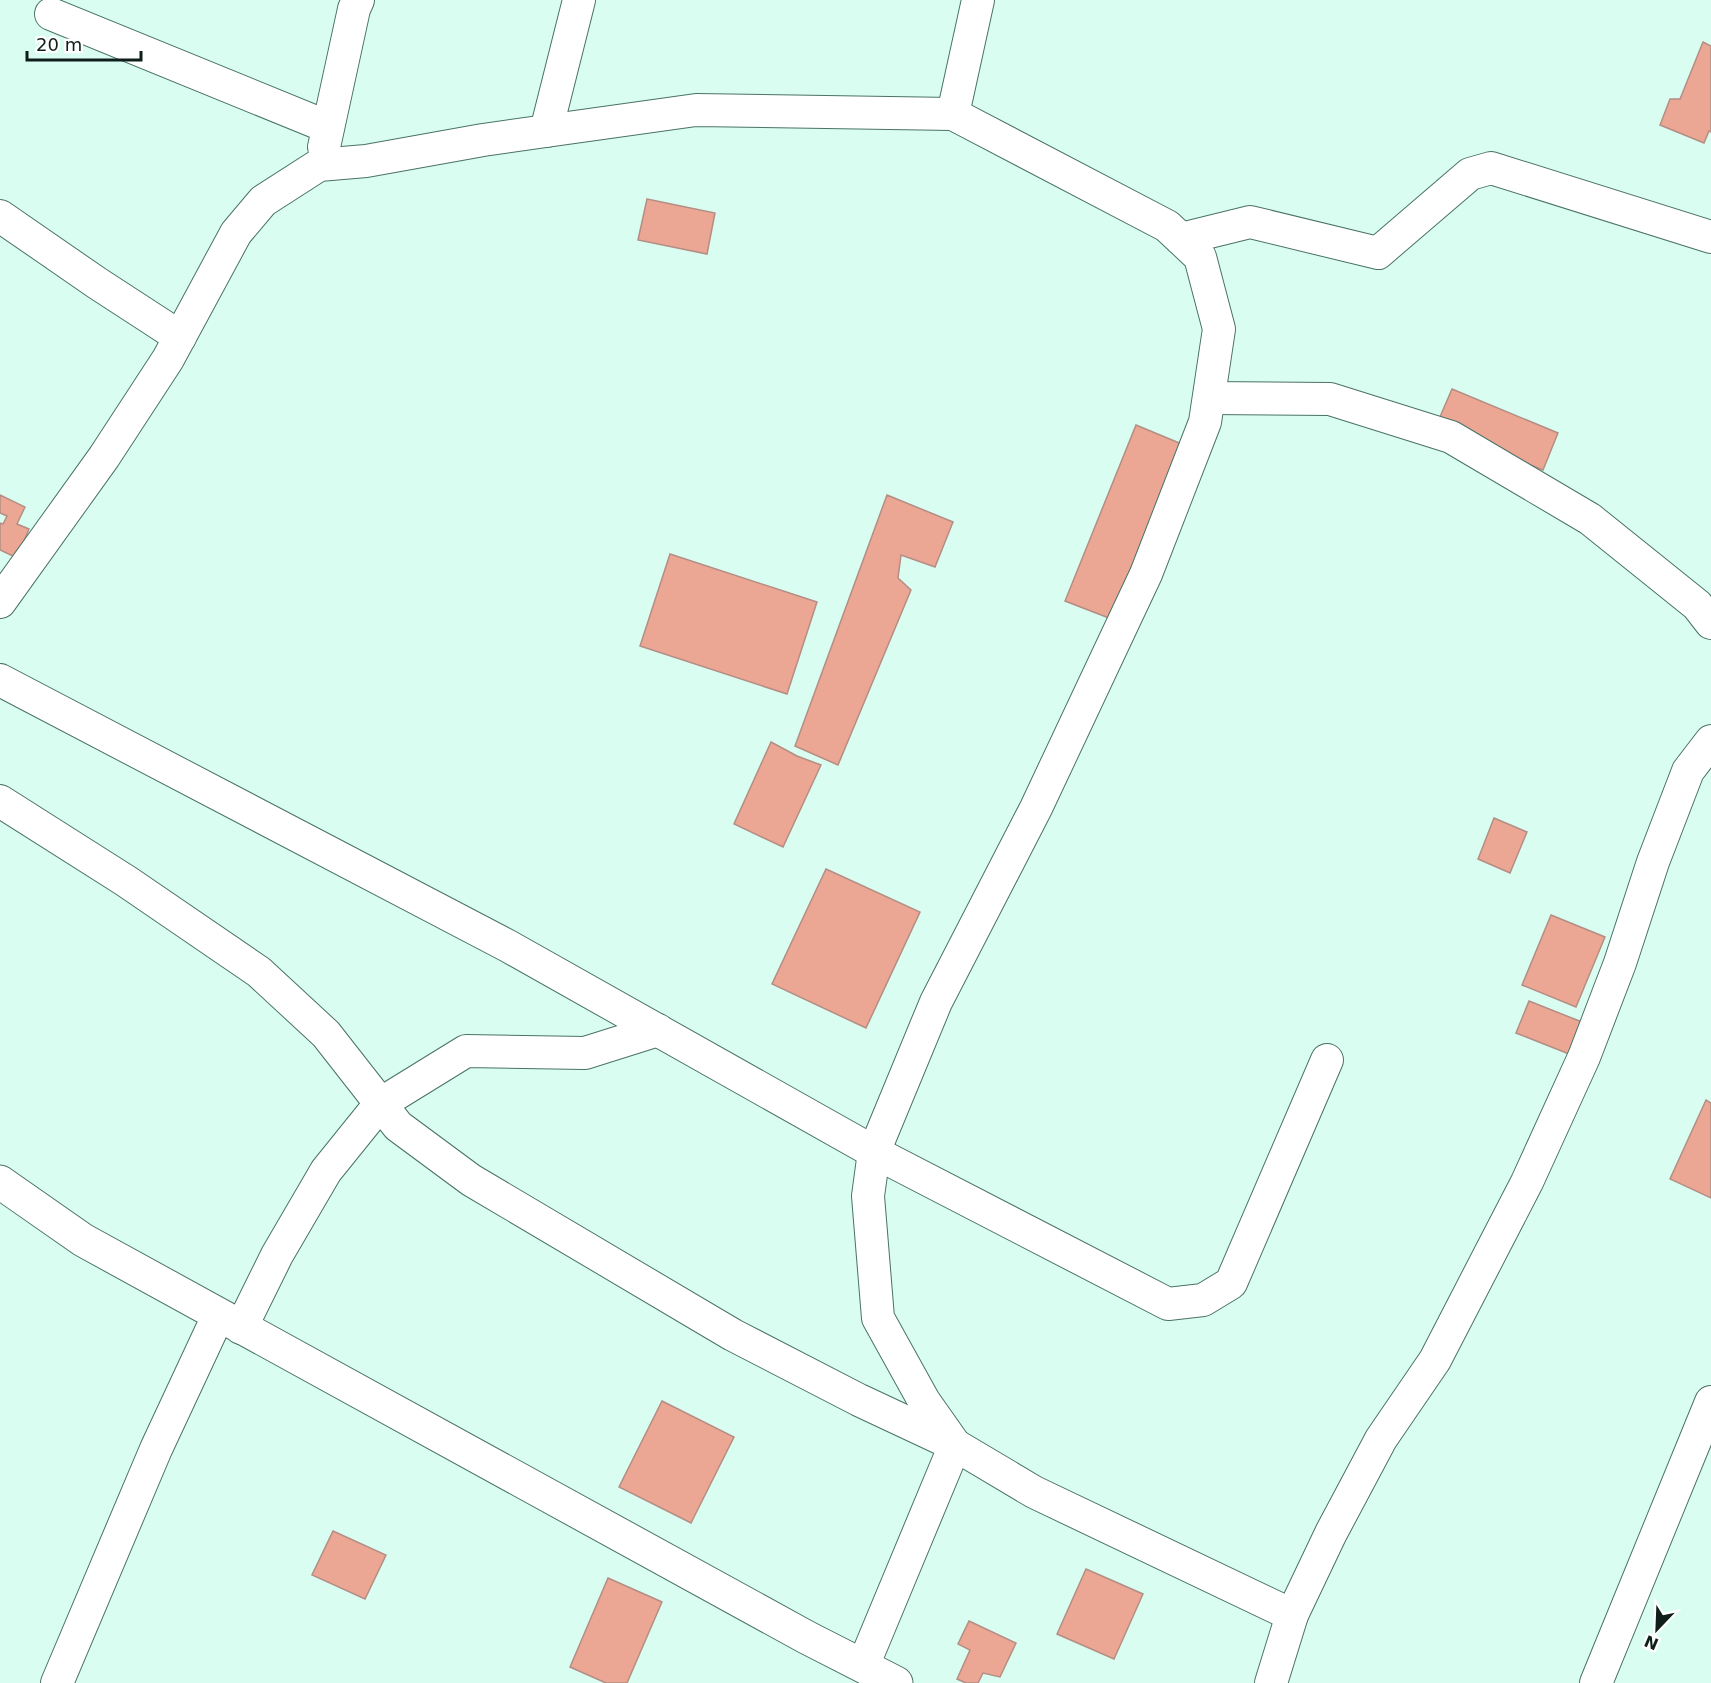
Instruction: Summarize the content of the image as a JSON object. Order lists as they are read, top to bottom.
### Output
{
  "scale_bar": "20 m",
  "north": "bottom left"
}
